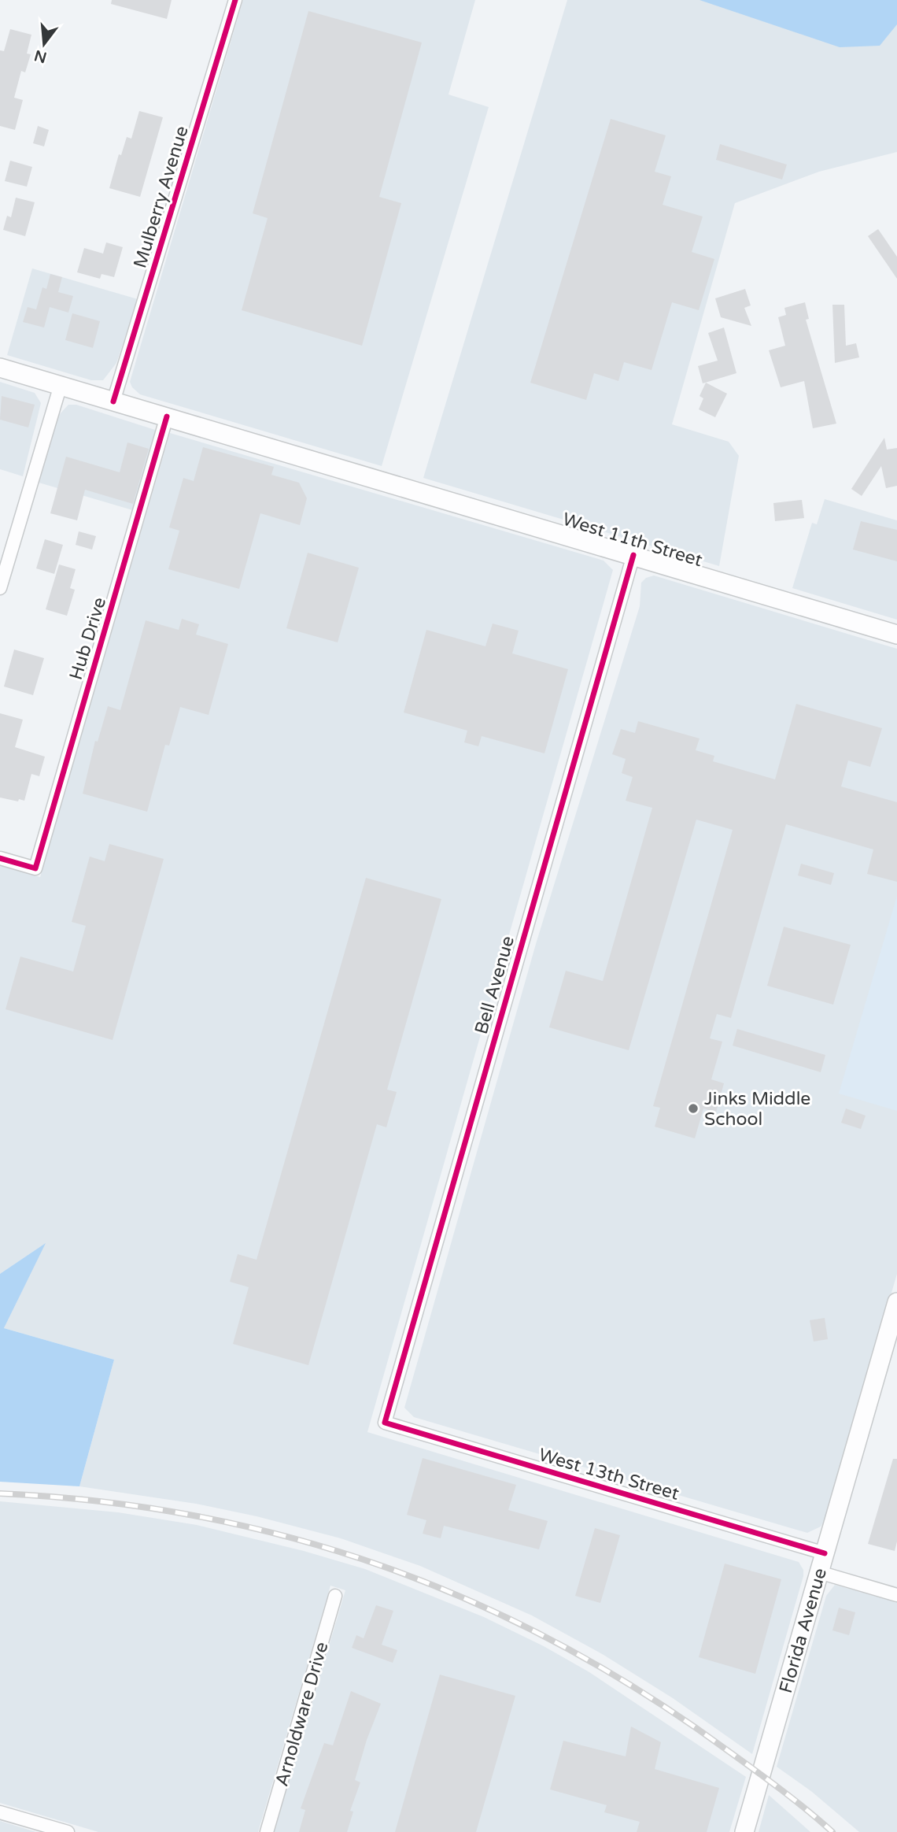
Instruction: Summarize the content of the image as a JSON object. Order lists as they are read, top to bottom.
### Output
{
  "streets": {
    "main road": ["West 11th Street", "Florida Avenue"],
    "street": [
      "Mulberry Avenue",
      "Hub Drive",
      "Bell Avenue",
      "West 13th Street",
      "Arnoldware Drive"
    ]
  },
  "crossings": [
    ["Mulberry Avenue", "West 11th Street"],
    ["West 11th Street", "Hub Drive"],
    ["West 11th Street", "Bell Avenue"],
    ["Bell Avenue", "West 13th Street"],
    ["West 13th Street", "Florida Avenue"]
  ],
  "places": ["Jinks Middle School"],
  "north": "bottom"
}
